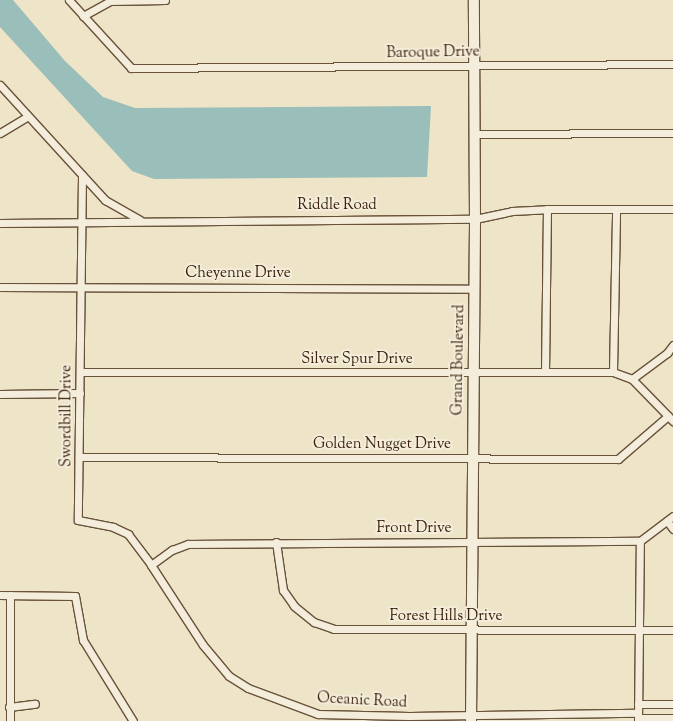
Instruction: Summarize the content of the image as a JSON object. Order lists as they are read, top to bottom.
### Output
{
  "streets": {
    "street": [
      "Baroque Drive",
      "Riddle Road",
      "Cheyenne Drive",
      "Silver Spur Drive",
      "Grand Boulevard",
      "Swordbill Drive",
      "Golden Nugget Drive",
      "Front Drive",
      "Forest Hills Drive",
      "Oceanic Road"
    ]
  },
  "crossings": [
    ["Baroque Drive", "Grand Boulevard"],
    ["Riddle Road", "Grand Boulevard"],
    ["Riddle Road", "Swordbill Drive"],
    ["Cheyenne Drive", "Grand Boulevard"],
    ["Cheyenne Drive", "Swordbill Drive"],
    ["Silver Spur Drive", "Grand Boulevard"],
    ["Silver Spur Drive", "Swordbill Drive"],
    ["Grand Boulevard", "Golden Nugget Drive"],
    ["Grand Boulevard", "Front Drive"],
    ["Grand Boulevard", "Forest Hills Drive"],
    ["Grand Boulevard", "Oceanic Road"],
    ["Swordbill Drive", "Golden Nugget Drive"],
    ["Swordbill Drive", "Front Drive"],
    ["Swordbill Drive", "Oceanic Road"],
    ["Front Drive", "Forest Hills Drive"],
    ["Front Drive", "Oceanic Road"]
  ]
}
